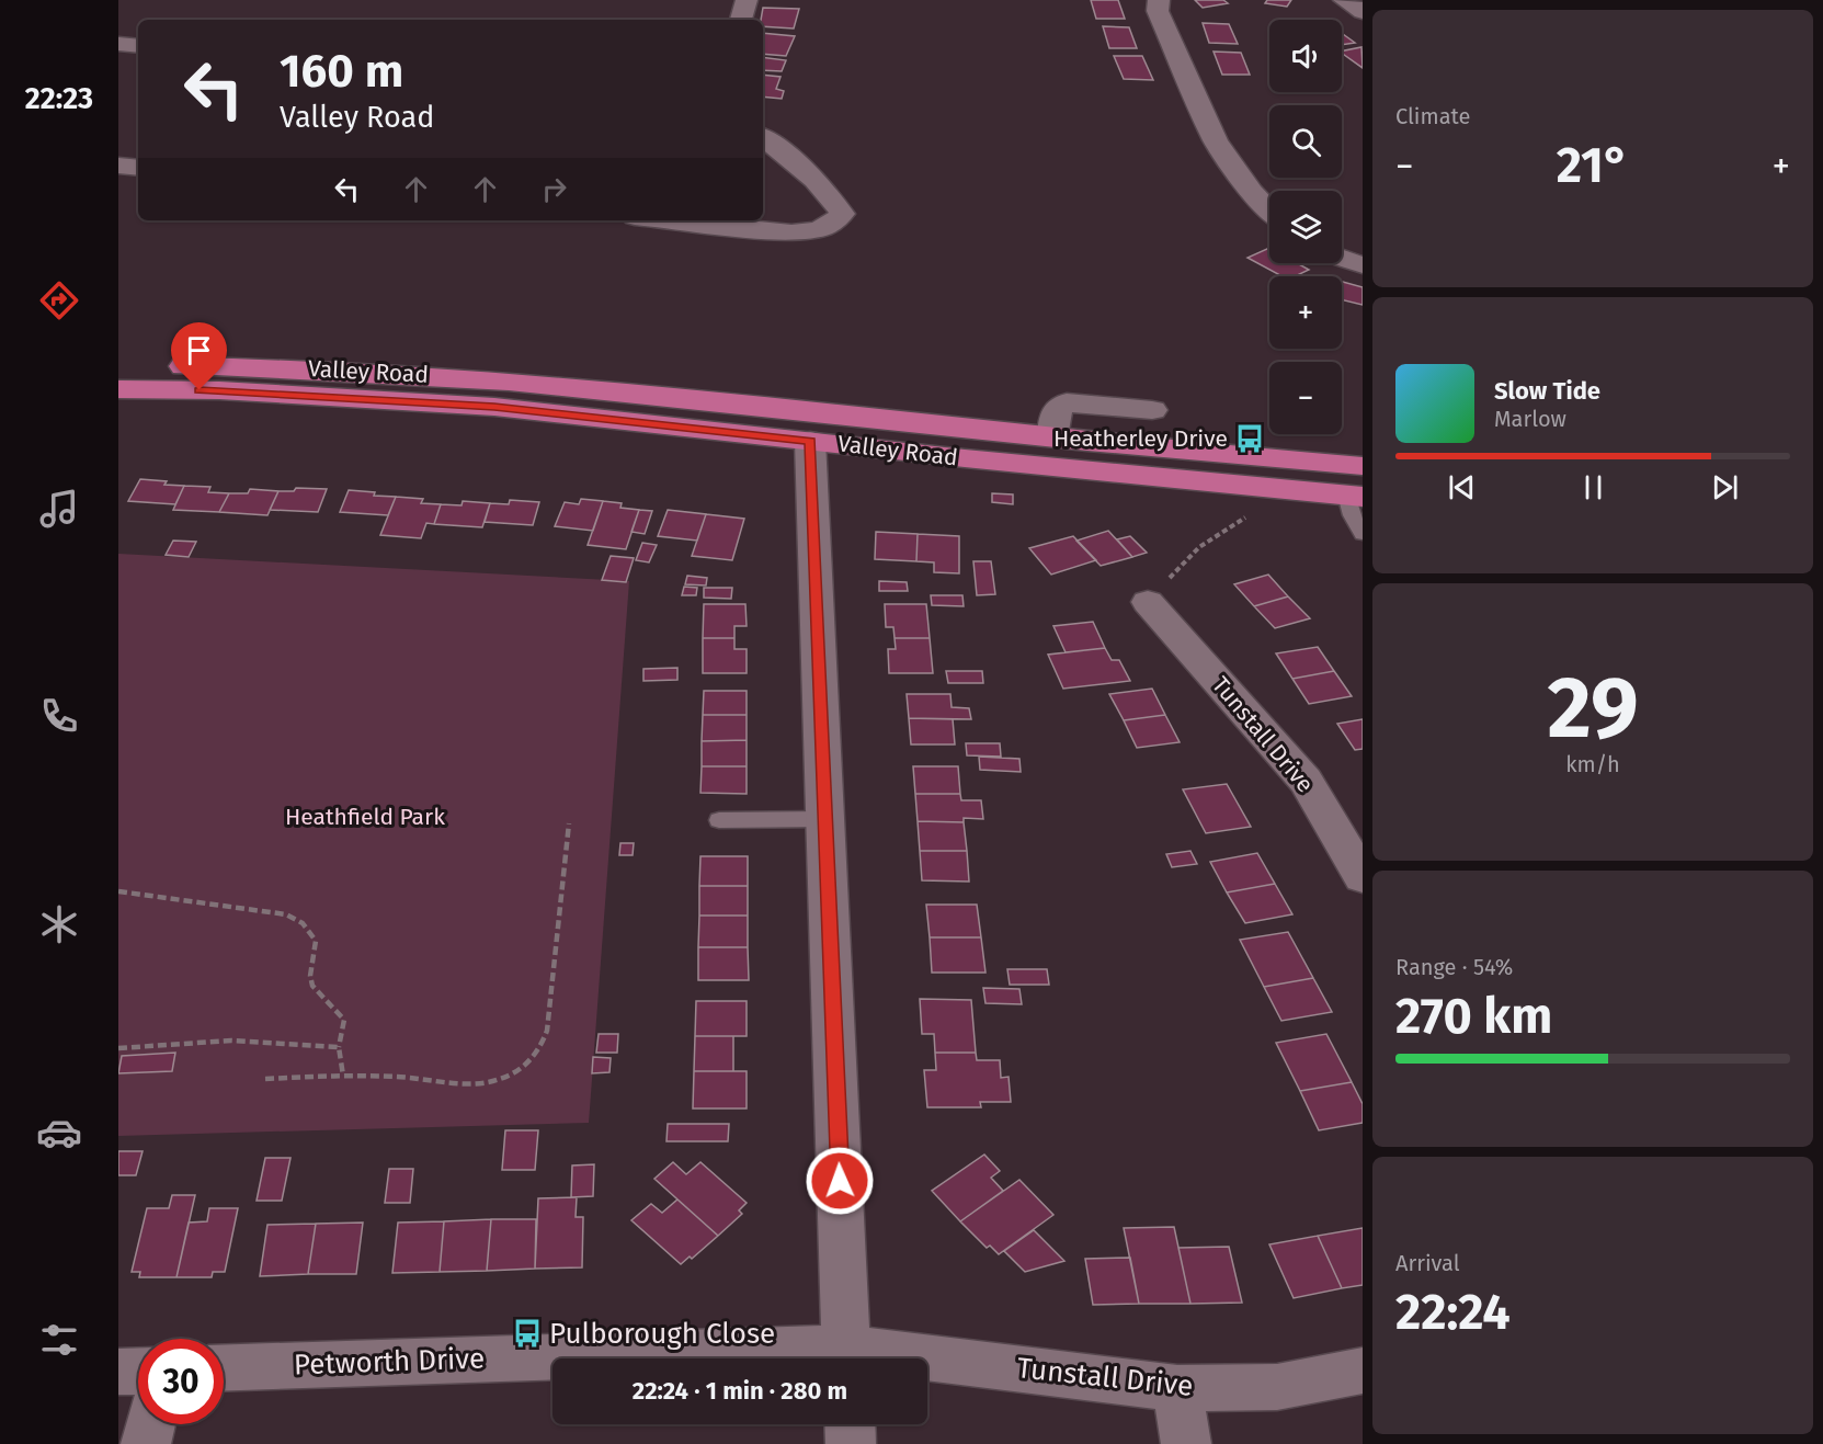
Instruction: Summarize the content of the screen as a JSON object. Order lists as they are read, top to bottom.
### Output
{
  "streets": {
    "highway": ["Valley Road"],
    "street": ["Tunstall Drive", "Petworth Drive"]
  },
  "parks": ["Heathfield Park"],
  "places": {
    "bus stop": ["Heatherley Drive", "Pulborough Close"]
  },
  "page": {
    "tabs": "22:23",
    "tile": [
      "Climate",
      ["29", "km/h"],
      ["Range · 54%", "270 km"],
      ["Arrival", "22:24"]
    ],
    "map_buttons": ["+", "−"],
    "turn": ["160 m", "Valley Road"],
    "heat": ["−", "21°", "+"],
    "song": ["Slow Tide", "Marlow"],
    "limit": "30",
    "trip": "22:24 · 1 min · 280 m"
  }
}
